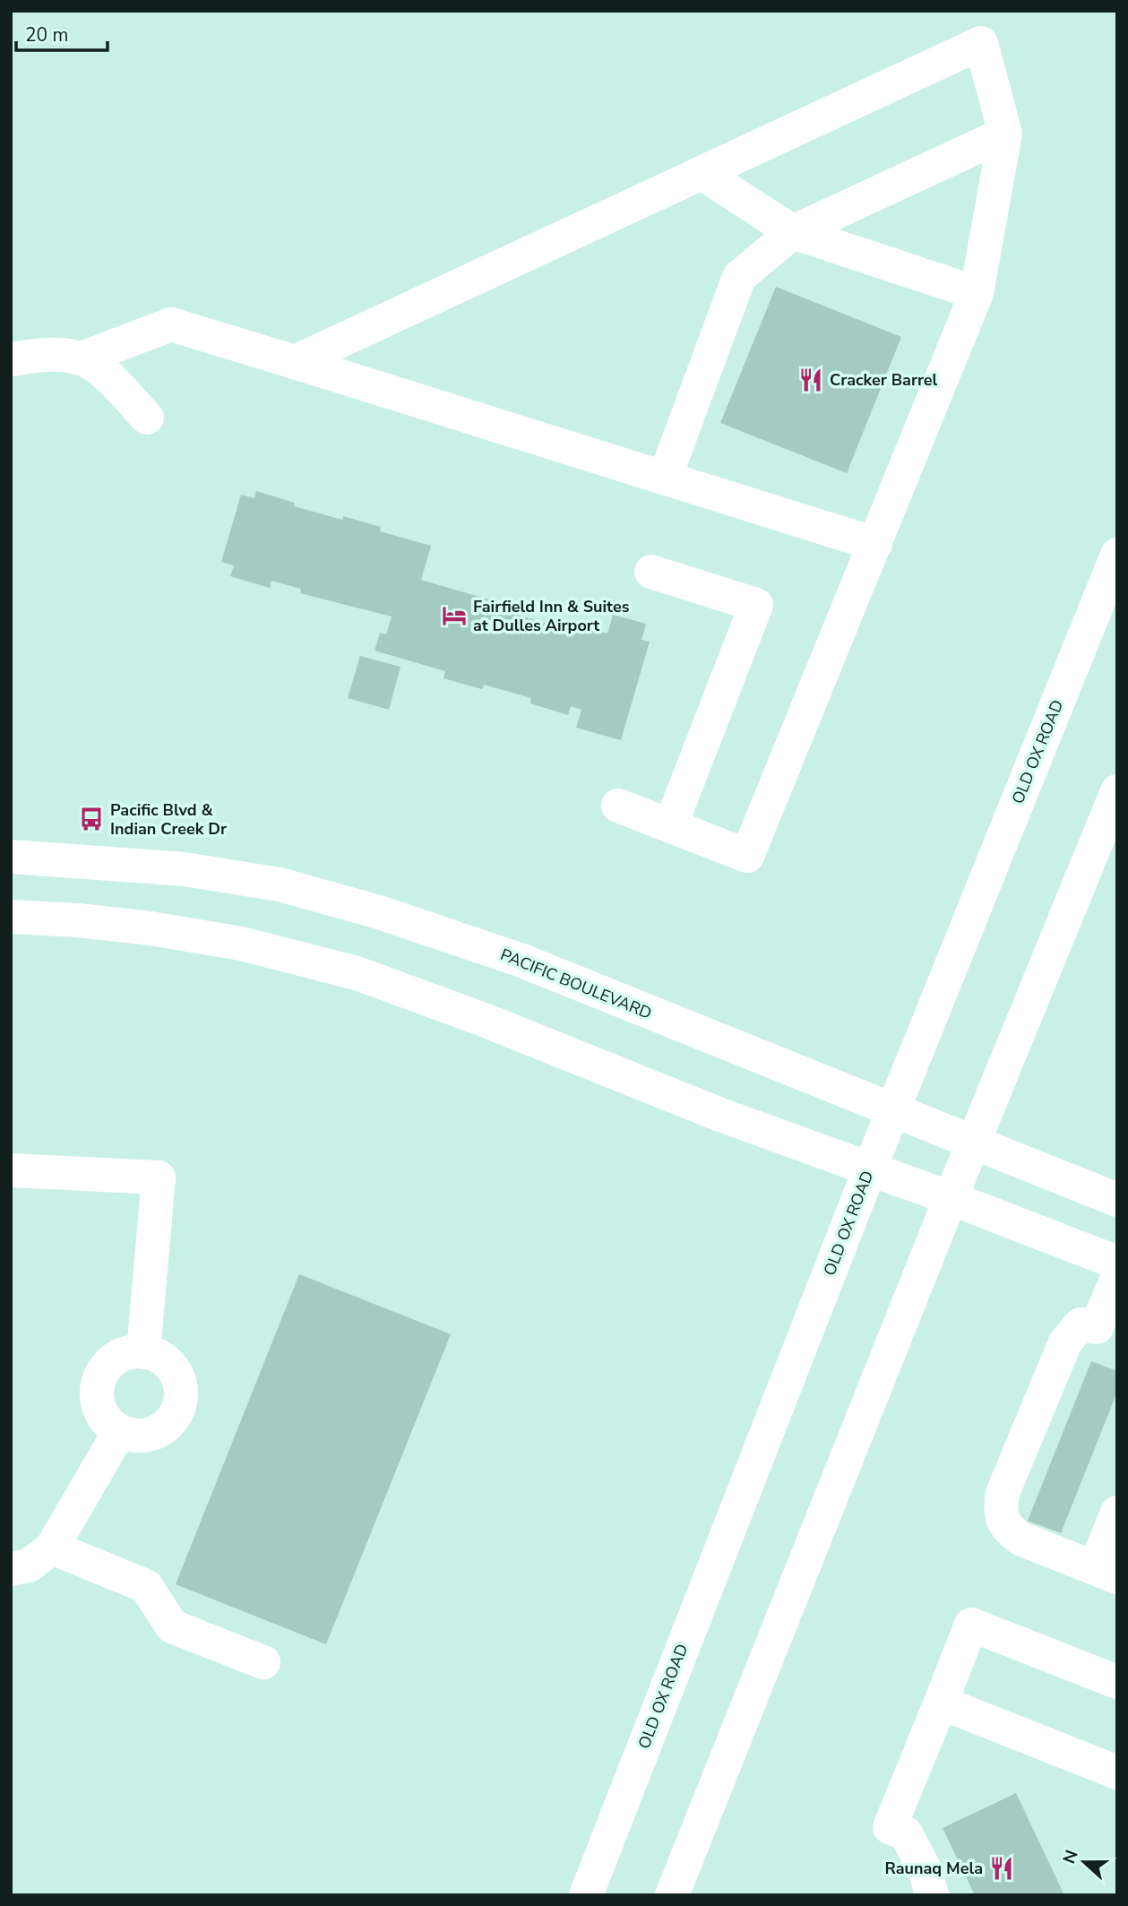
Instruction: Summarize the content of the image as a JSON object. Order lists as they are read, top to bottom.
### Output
{
  "streets": {
    "main road": ["OLD OX ROAD", "PACIFIC BOULEVARD"]
  },
  "crossings": [
    ["OLD OX ROAD", "PACIFIC BOULEVARD"]
  ],
  "places": {
    "restaurant": ["Cracker Barrel", "Raunaq Mela"],
    "hotel": ["Fairfield Inn & Suites at Dulles Airport"],
    "bus stop": ["Pacific Blvd & Indian Creek Dr"]
  },
  "scale_bar": "20 m",
  "north": "left"
}
